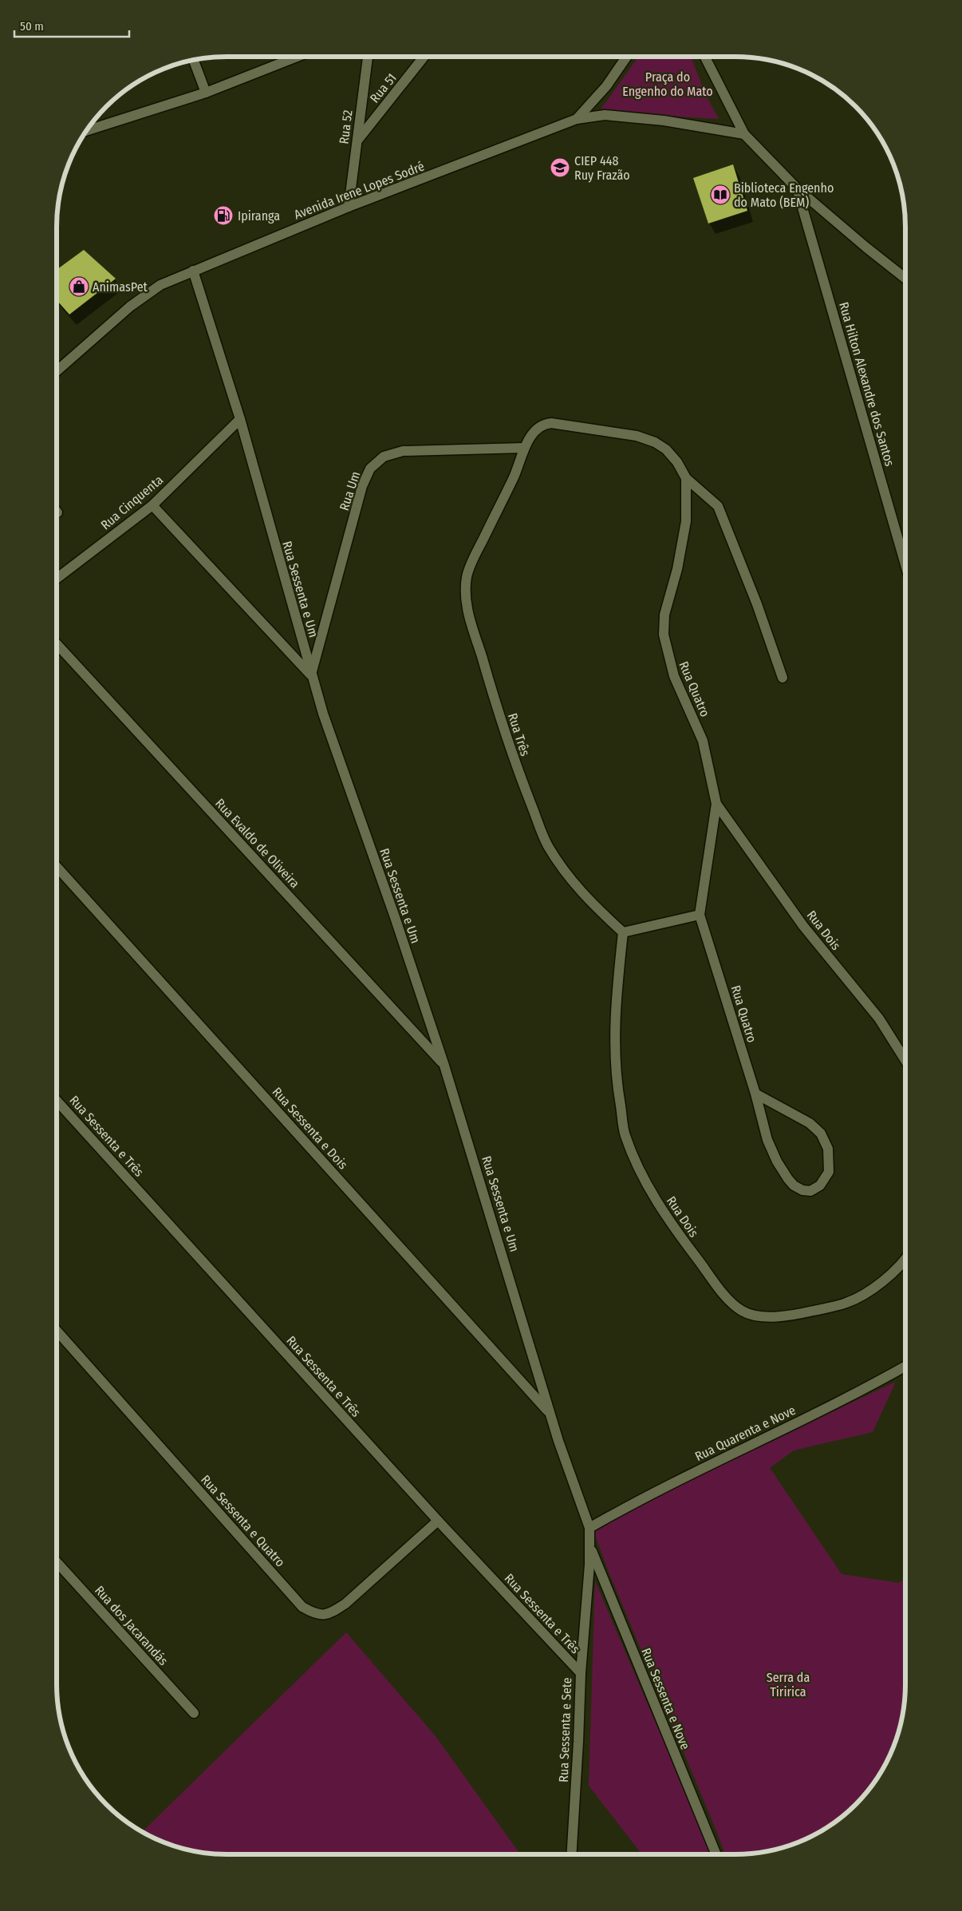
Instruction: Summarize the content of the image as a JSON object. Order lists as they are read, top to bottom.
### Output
{
  "streets": {
    "street": [
      "Rua 51",
      "Rua 52",
      "Avenida Irene Lopes Sodré",
      "Rua Hilton Alexandre dos Santos",
      "Rua Um",
      "Rua Cinquenta",
      "Rua Sessenta e Um",
      "Rua Quatro",
      "Rua Três",
      "Rua Evaldo de Oliveira",
      "Rua Dois",
      "Rua Sessenta e Dois",
      "Rua Sessenta e Três",
      "Rua Quarenta e Nove",
      "Rua Sessenta e Quatro",
      "Rua dos Jacarandás",
      "Rua Sessenta e Nove",
      "Rua Sessenta e Sete"
    ]
  },
  "crossings": [
    ["Rua 51", "Rua 52"],
    ["Rua 52", "Avenida Irene Lopes Sodré"],
    ["Avenida Irene Lopes Sodré", "Rua Sessenta e Um"],
    ["Rua Um", "Rua Sessenta e Um"],
    ["Rua Um", "Rua Três"],
    ["Rua Cinquenta", "Rua Sessenta e Um"],
    ["Rua Sessenta e Um", "Rua Evaldo de Oliveira"],
    ["Rua Sessenta e Um", "Rua Sessenta e Dois"],
    ["Rua Sessenta e Um", "Rua Quarenta e Nove"],
    ["Rua Sessenta e Um", "Rua Sessenta e Sete"],
    ["Rua Quatro", "Rua Dois"],
    ["Rua Três", "Rua Dois"],
    ["Rua Sessenta e Três", "Rua Sessenta e Quatro"],
    ["Rua Sessenta e Três", "Rua Sessenta e Sete"],
    ["Rua Quarenta e Nove", "Rua Sessenta e Sete"],
    ["Rua Sessenta e Nove", "Rua Sessenta e Sete"]
  ],
  "parks": ["Praça do Engenho do Mato", "Serra da Tiririca"],
  "places": {
    "school or university": ["CIEP 448 Ruy Frazão"],
    "library": ["Biblioteca Engenho do Mato (BEM)"],
    "fuel station": ["Ipiranga"],
    "shop": ["AnimasPet"]
  },
  "scale_bar": "50 m"
}
